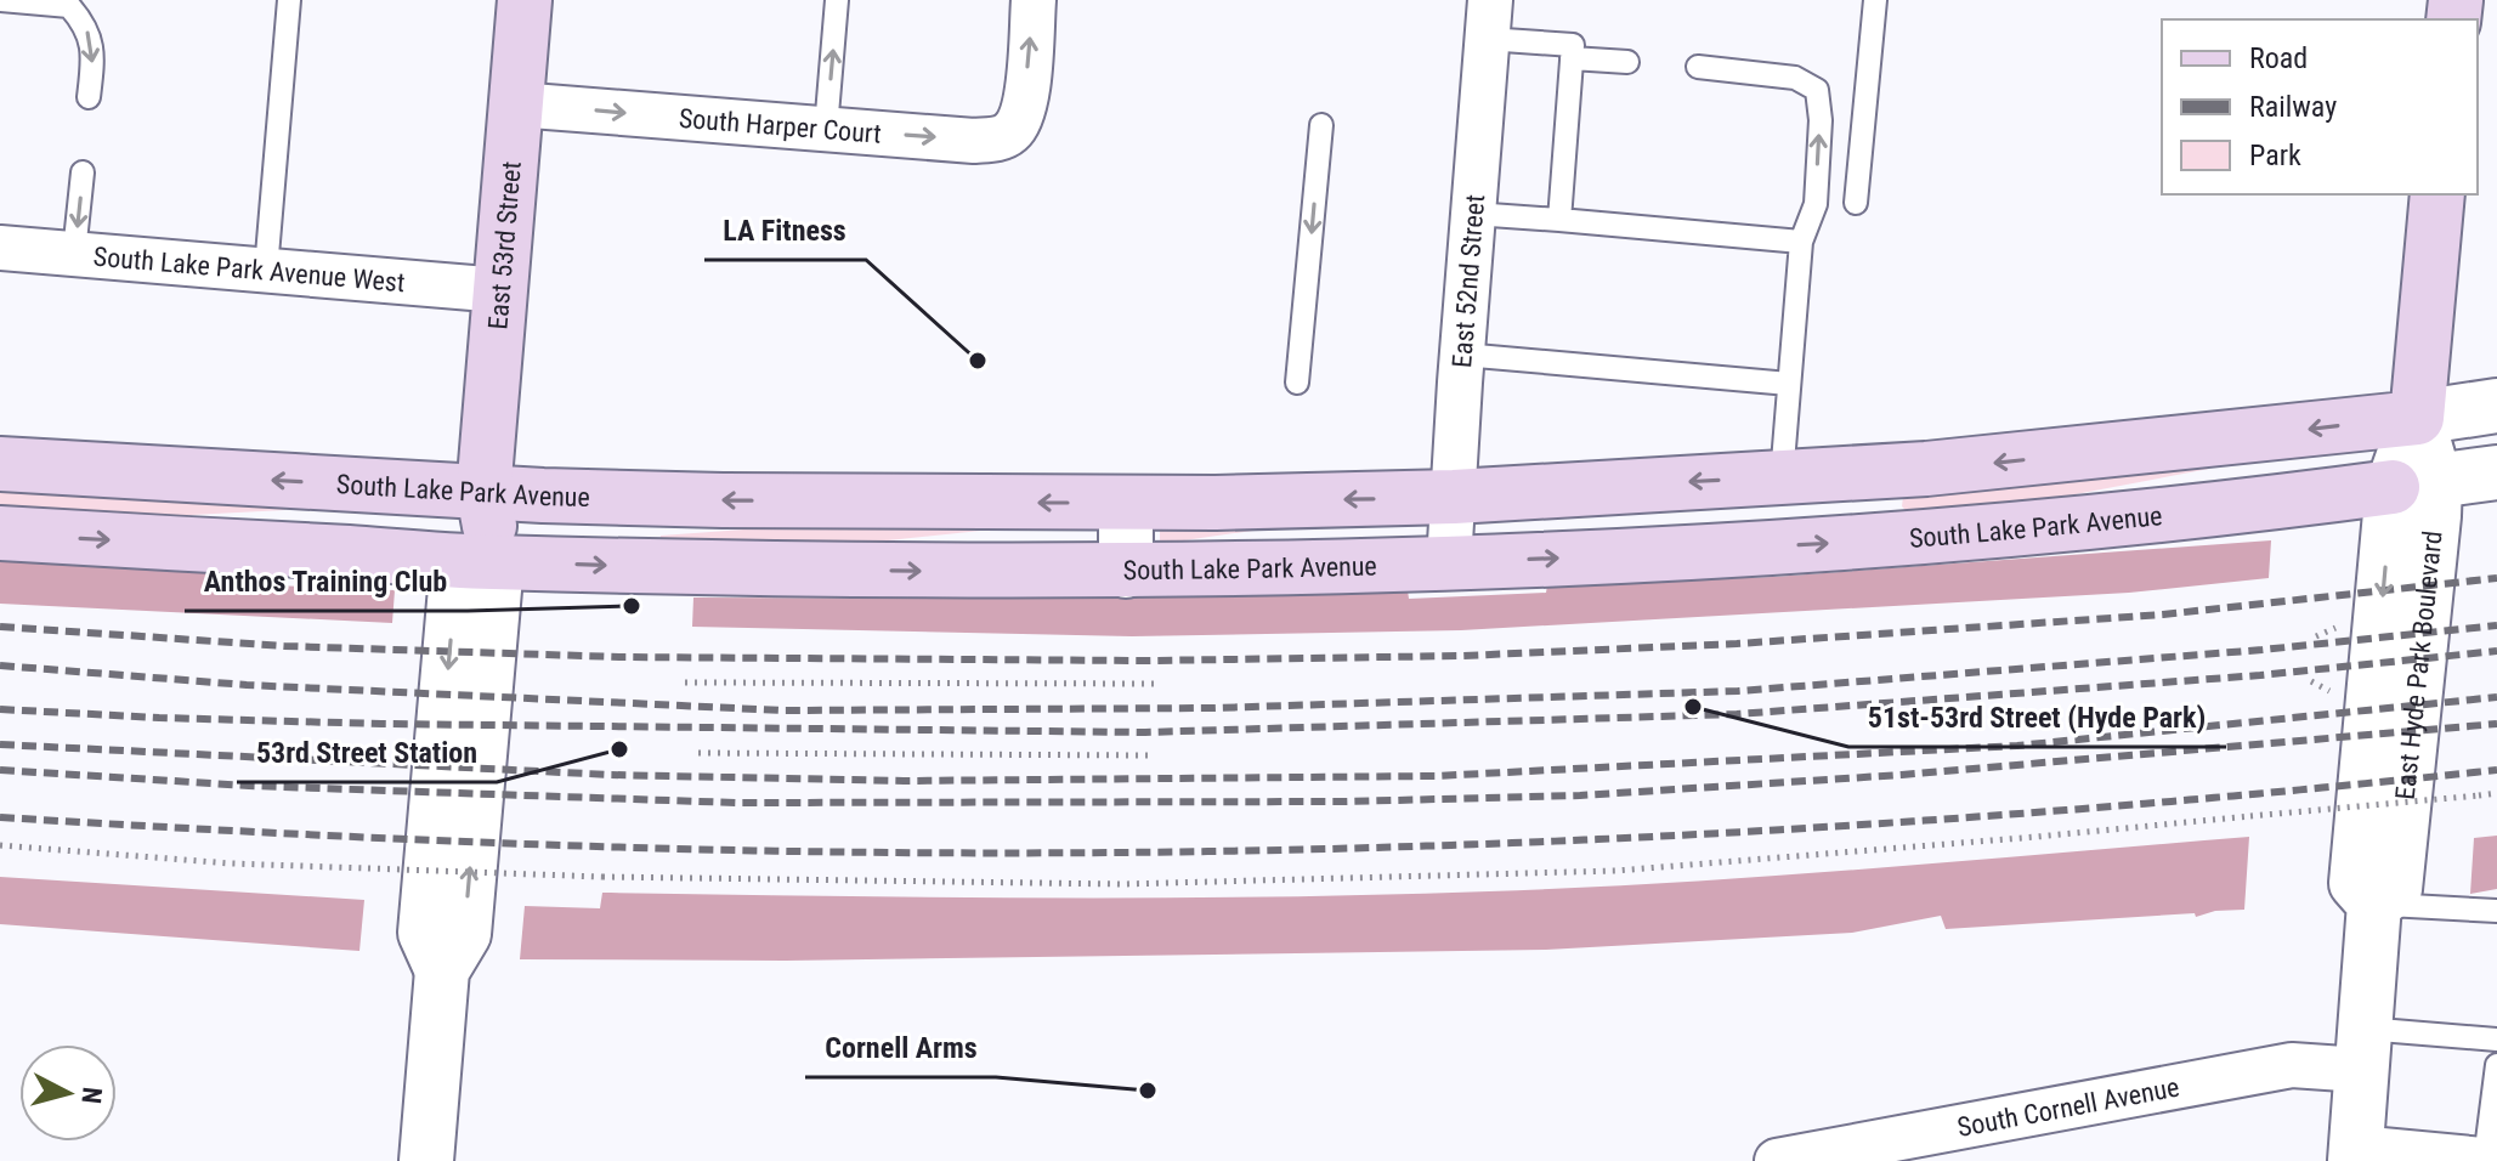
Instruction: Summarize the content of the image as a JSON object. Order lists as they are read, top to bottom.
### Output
{
  "streets": {
    "main road": ["East 53rd Street", "South Lake Park Avenue", "East Hyde Park Boulevard"],
    "street": [
      "South Harper Court",
      "South Lake Park Avenue West",
      "East 52nd Street",
      "South Cornell Avenue"
    ]
  },
  "crossings": [
    ["South Harper Court", "East 53rd Street"],
    ["East 53rd Street", "South Lake Park Avenue West"],
    ["East 53rd Street", "South Lake Park Avenue"],
    ["East 52nd Street", "South Lake Park Avenue"],
    ["South Lake Park Avenue", "East Hyde Park Boulevard"],
    ["East Hyde Park Boulevard", "South Cornell Avenue"]
  ],
  "one_way": ["South Harper Court"],
  "places": [
    "LA Fitness",
    "Anthos Training Club",
    "51st-53rd Street (Hyde Park)",
    "53rd Street Station",
    "Cornell Arms"
  ],
  "legend": ["Road", "Railway", "Park"],
  "north": "right"
}
